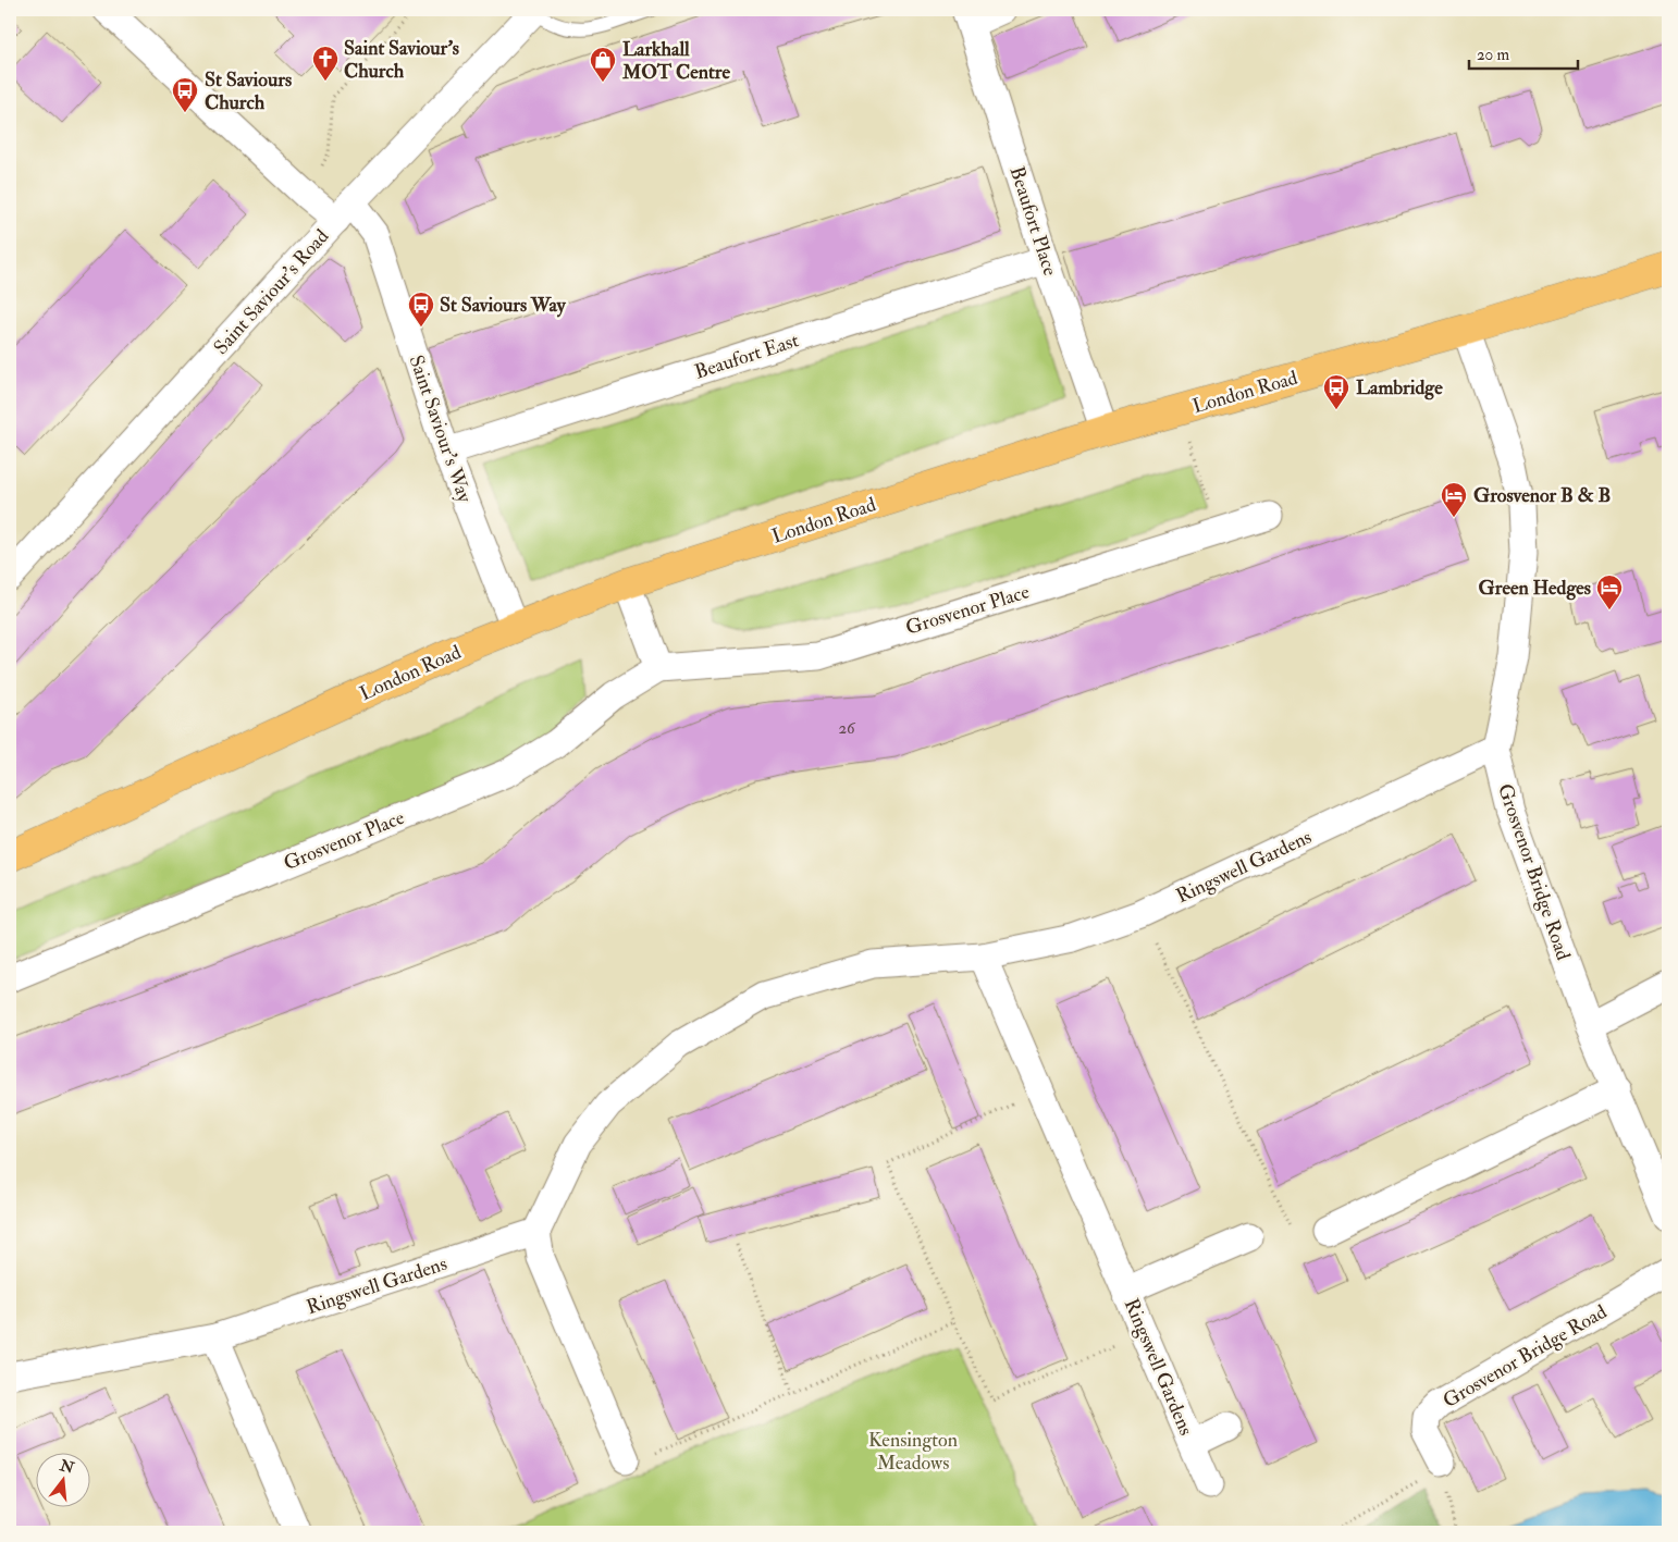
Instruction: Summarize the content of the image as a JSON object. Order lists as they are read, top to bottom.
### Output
{
  "streets": {
    "highway": ["London Road"],
    "street": [
      "Beaufort Place",
      "Saint Saviour's Road",
      "Beaufort East",
      "Saint Saviour's Way",
      "Grosvenor Place",
      "Ringswell Gardens",
      "Grosvenor Bridge Road"
    ]
  },
  "crossings": [
    ["Beaufort Place", "Beaufort East"],
    ["Beaufort Place", "London Road"],
    ["Saint Saviour's Road", "Saint Saviour's Way"],
    ["Beaufort East", "Saint Saviour's Way"],
    ["London Road", "Saint Saviour's Way"],
    ["London Road", "Grosvenor Bridge Road"],
    ["Ringswell Gardens", "Grosvenor Bridge Road"]
  ],
  "parks": ["Kensington Meadows"],
  "places": {
    "church": ["Saint Saviour's Church"],
    "shop": ["Larkhall MOT Centre"],
    "bus stop": ["St Saviours Church", "St Saviours Way", "Lambridge"],
    "hotel": ["Grosvenor B & B", "Green Hedges"]
  },
  "house_numbers": ["26"],
  "scale_bar": "20 m",
  "north": "top"
}
